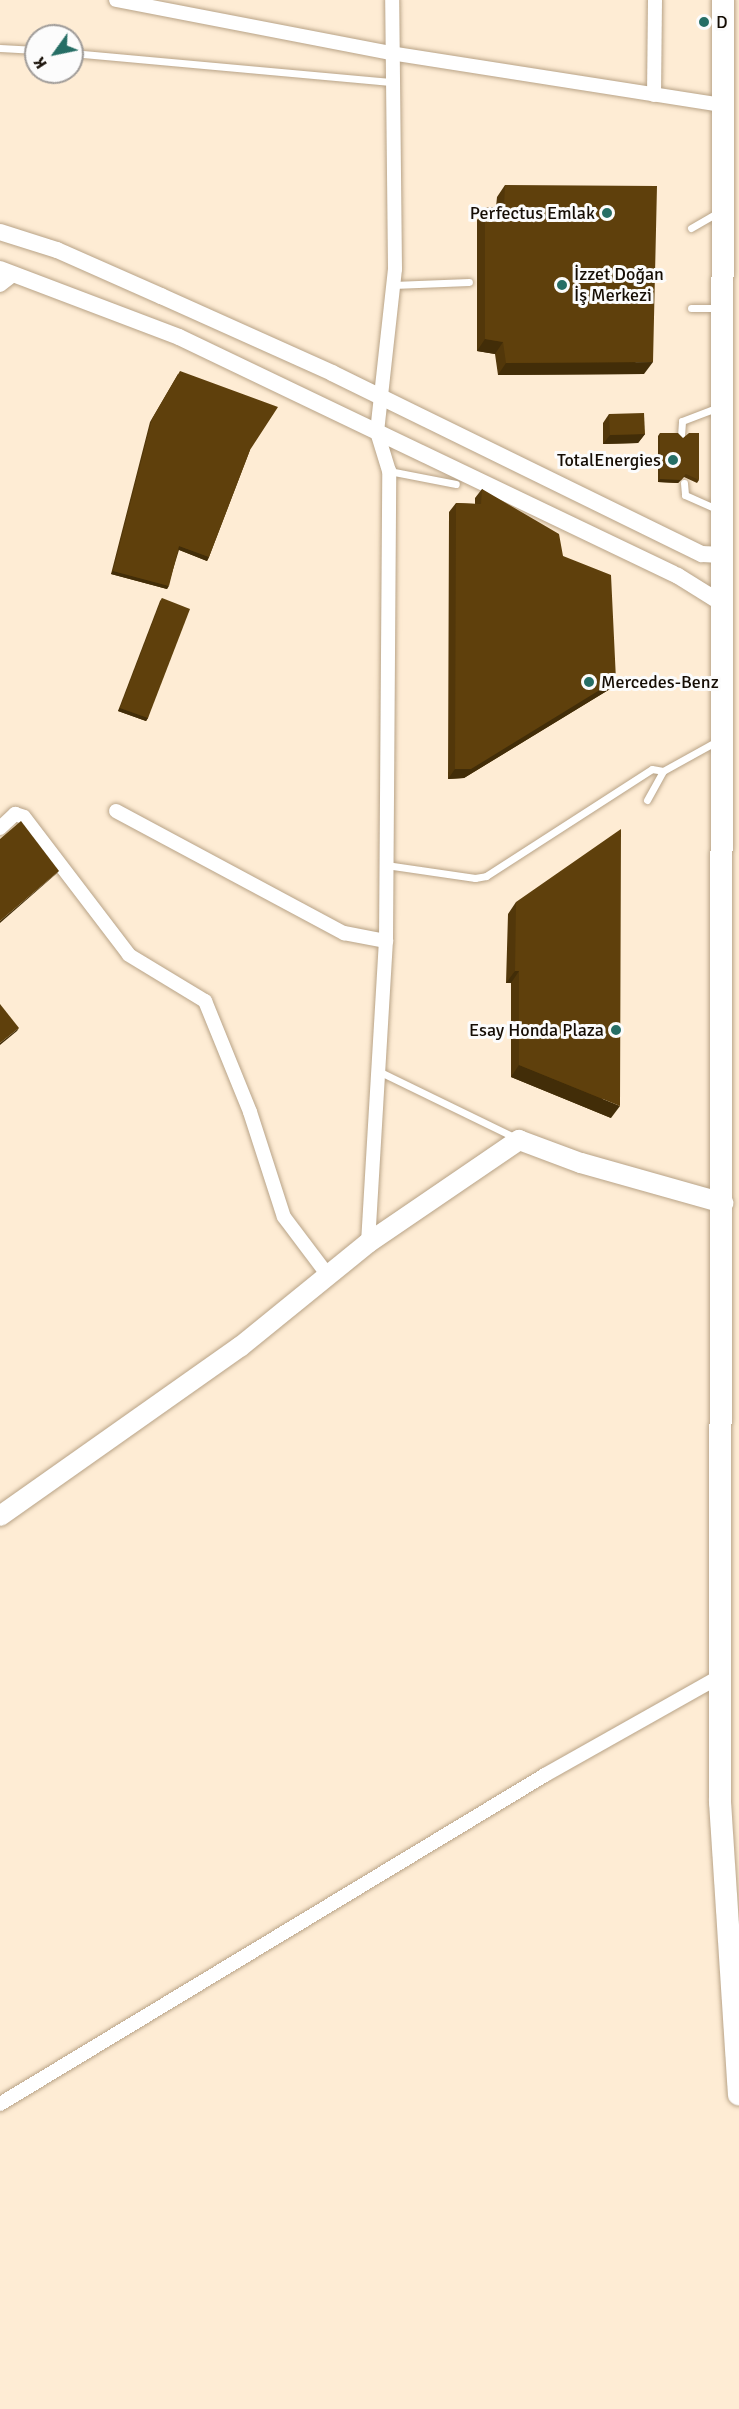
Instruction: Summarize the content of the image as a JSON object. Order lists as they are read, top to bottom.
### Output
{
  "places": [
    "D",
    "Perfectus Emlak",
    "İzzet Doğan İş Merkezi",
    "TotalEnergies",
    "Mercedes-Benz",
    "Esay Honda Plaza"
  ],
  "north": "bottom left"
}
